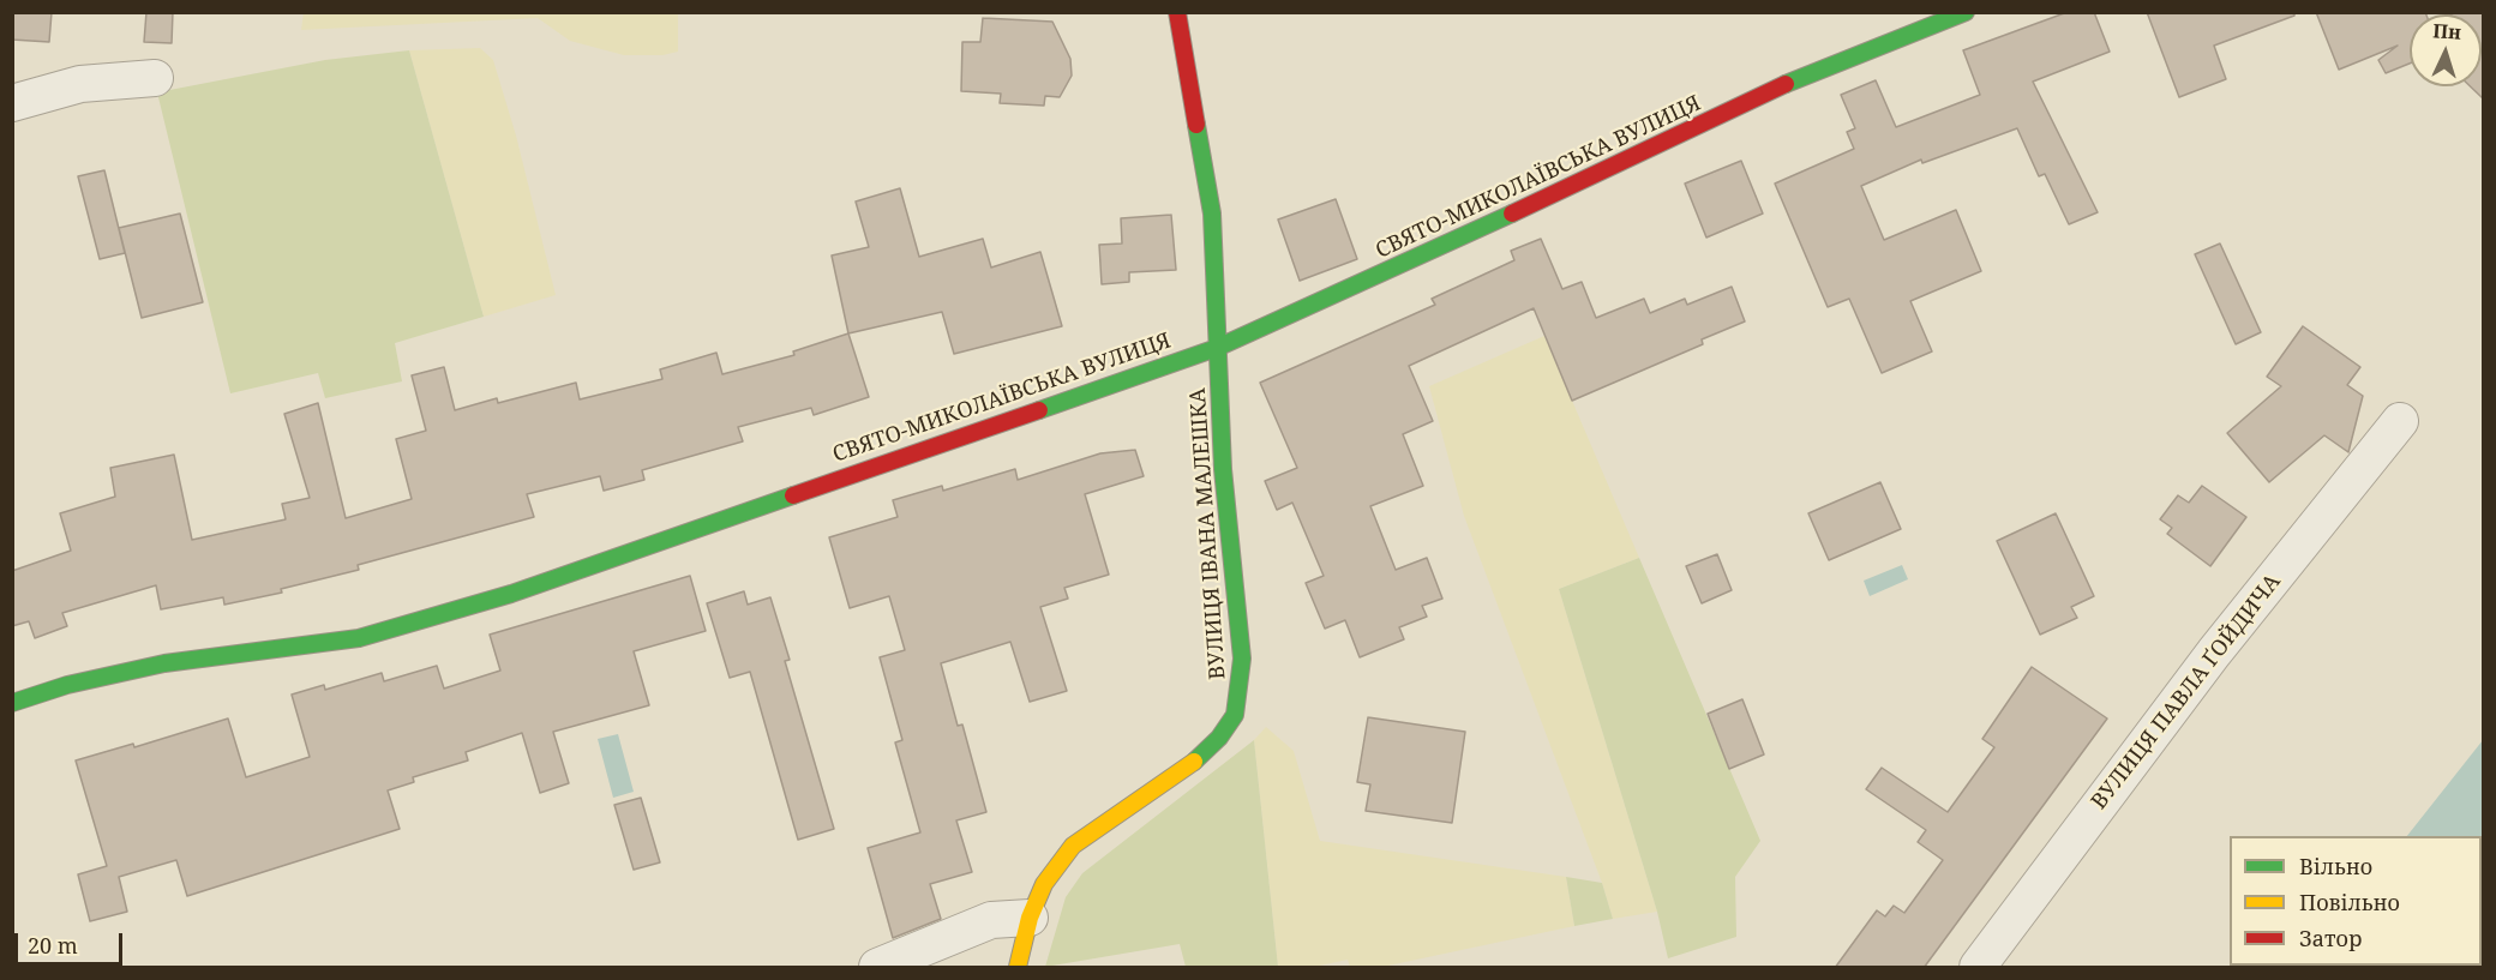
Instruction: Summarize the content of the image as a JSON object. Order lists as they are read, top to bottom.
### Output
{
  "streets": {
    "street": ["СВЯТО-МИКОЛАЇВСЬКА ВУЛИЦЯ", "ВУЛИЦЯ ІВАНА МАЛЕШКА", "ВУЛИЦЯ ПАВЛА ҐОЙДИЧА"]
  },
  "crossings": [
    ["СВЯТО-МИКОЛАЇВСЬКА ВУЛИЦЯ", "ВУЛИЦЯ ІВАНА МАЛЕШКА"]
  ],
  "legend": ["Вільно", "Повільно", "Затор"],
  "scale_bar": "20 m",
  "north": "top"
}
